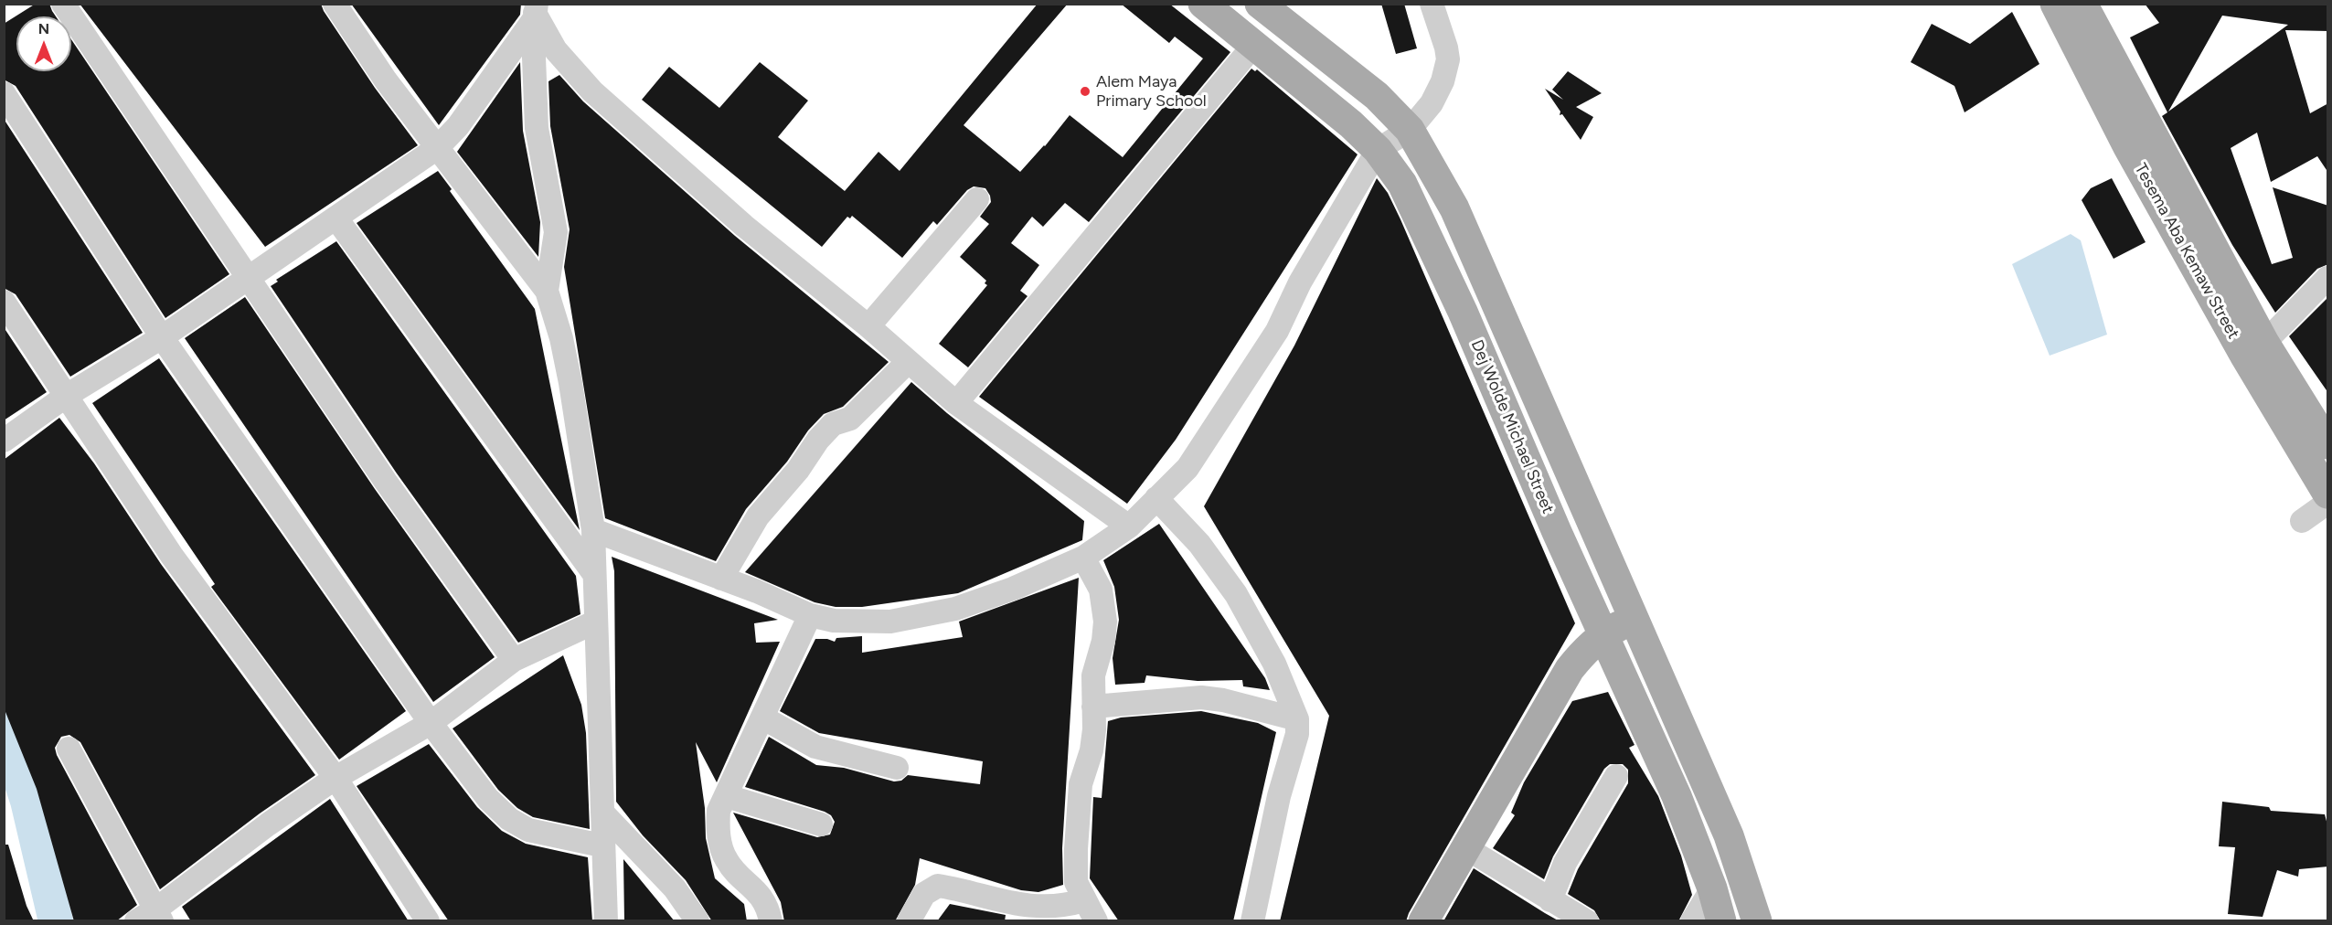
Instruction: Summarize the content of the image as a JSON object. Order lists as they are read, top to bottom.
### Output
{
  "streets": {
    "main road": ["Tesema Aba Kemaw Street", "Dej Wolde Michael Street"]
  },
  "places": ["Alem Maya Primary School"],
  "north": "top"
}
